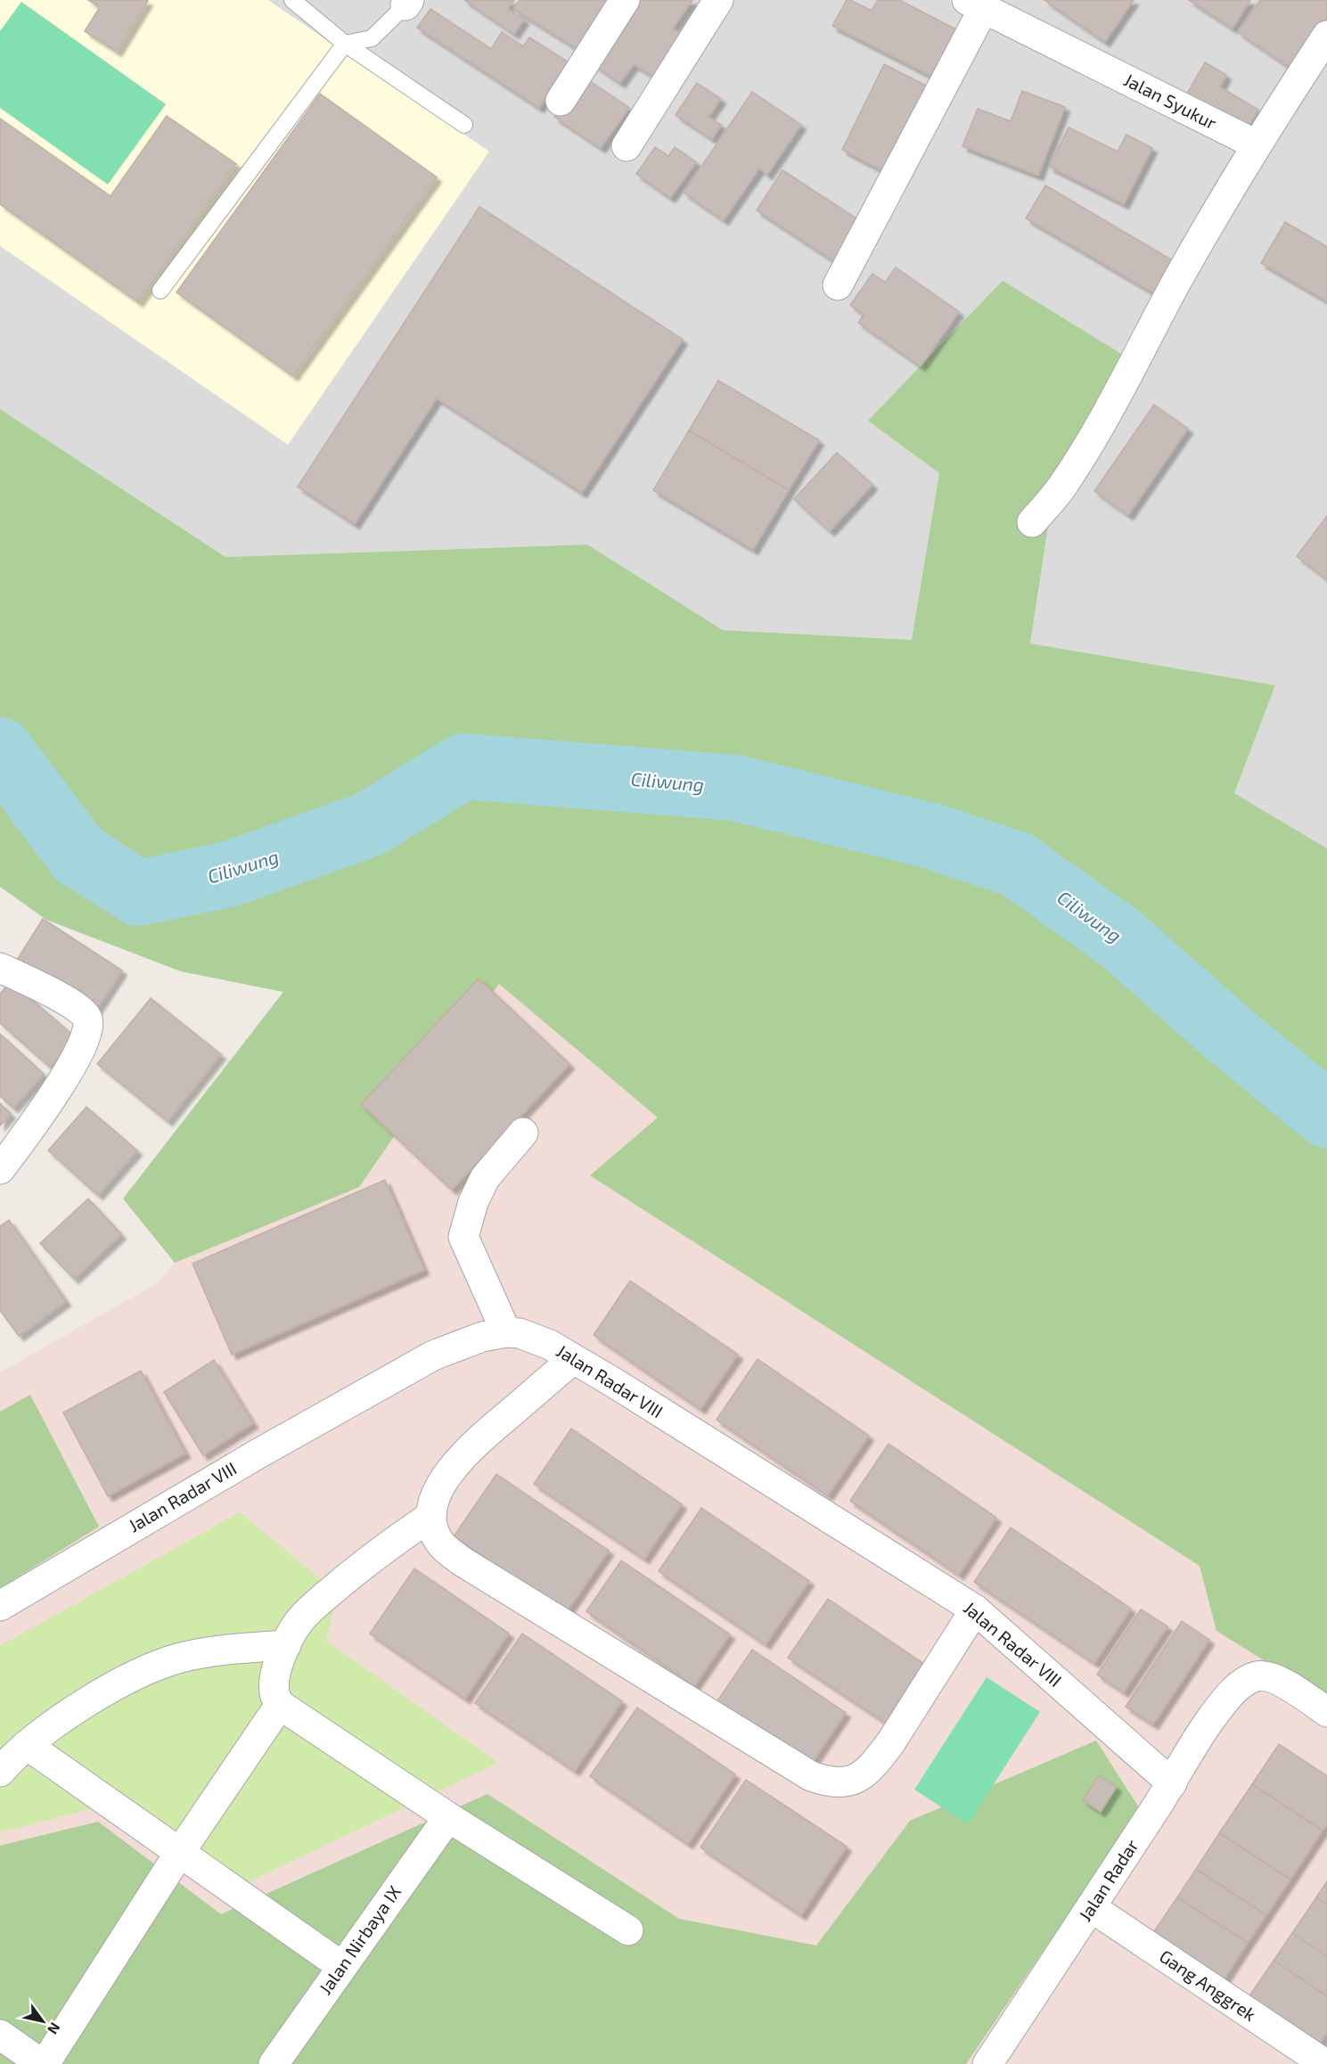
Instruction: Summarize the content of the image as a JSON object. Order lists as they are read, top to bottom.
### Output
{
  "streets": {
    "street": [
      "Jalan Syukur",
      "Jalan Radar VIII",
      "Jalan Radar",
      "Jalan Nirbaya IX",
      "Gang Anggrek"
    ]
  },
  "crossings": [
    ["Jalan Radar VIII", "Jalan Radar"],
    ["Jalan Radar", "Gang Anggrek"]
  ],
  "water": ["Ciliwung"],
  "north": "bottom right"
}
